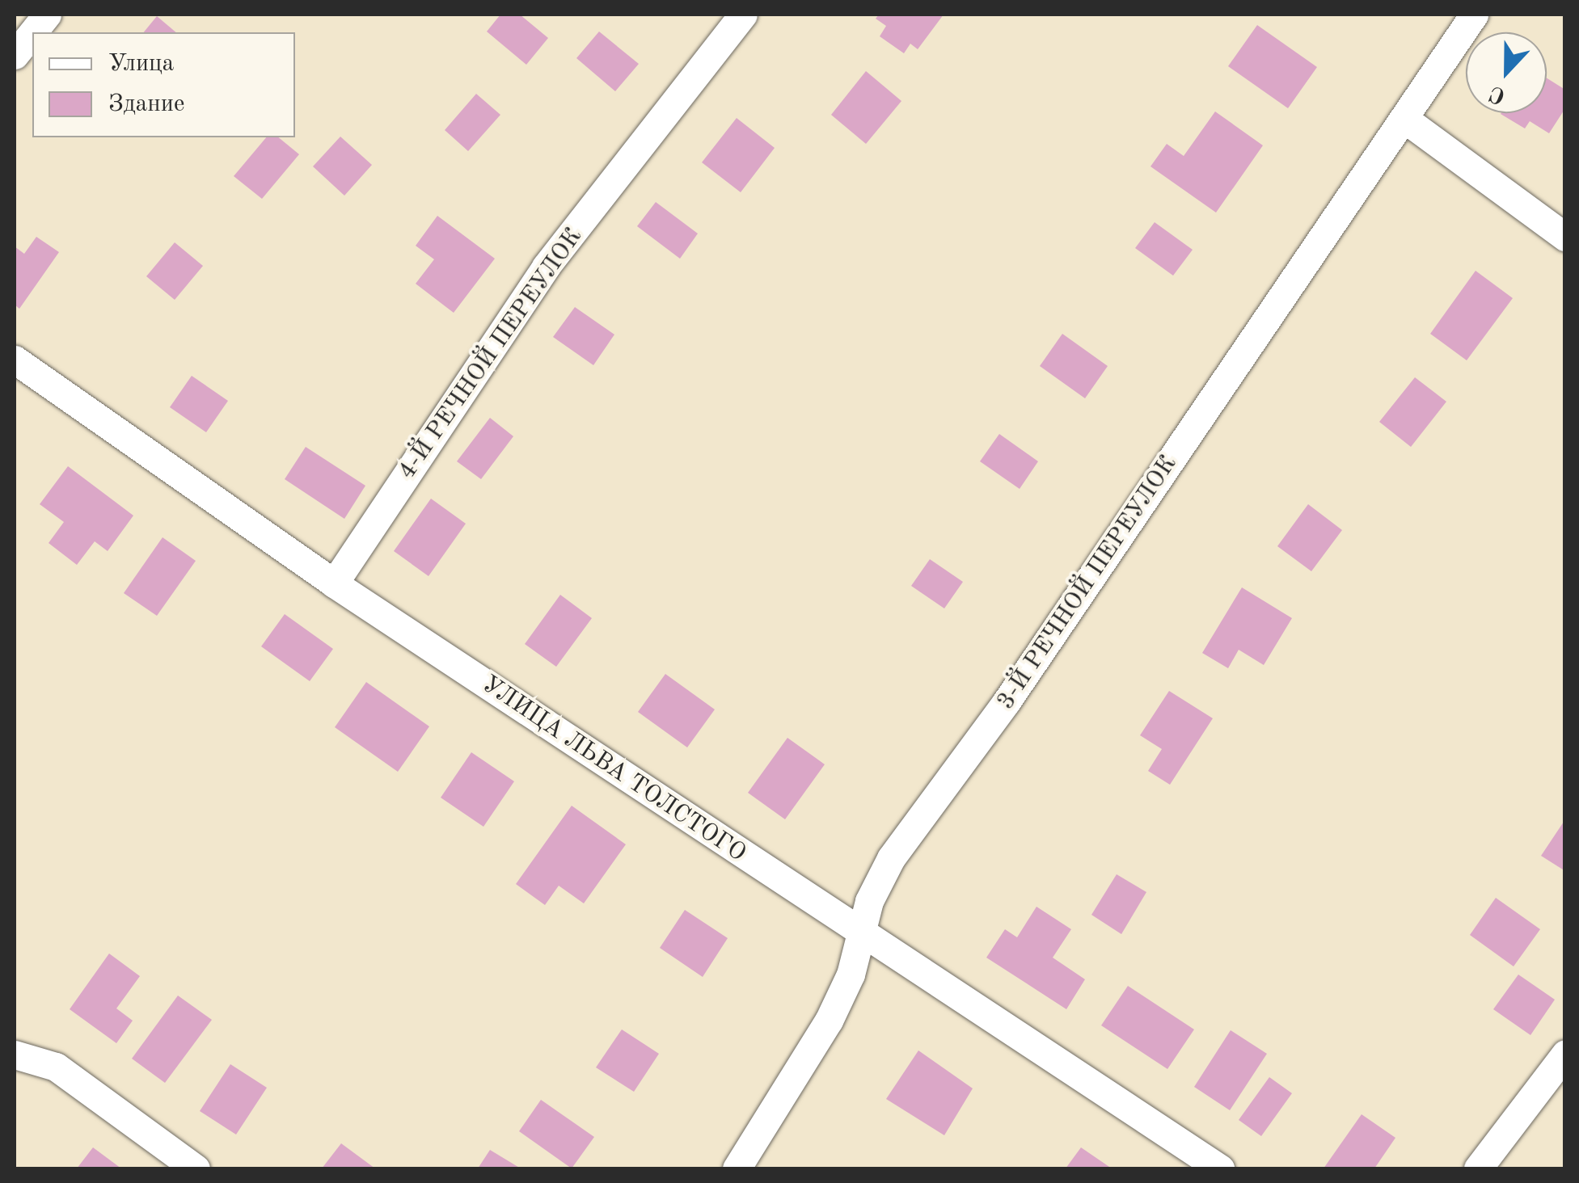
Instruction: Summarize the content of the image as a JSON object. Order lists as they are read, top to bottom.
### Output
{
  "streets": {
    "street": ["4-Й РЕЧНОЙ ПЕРЕУЛОК", "3-Й РЕЧНОЙ ПЕРЕУЛОК", "УЛИЦА ЛЬВА ТОЛСТОГО"]
  },
  "crossings": [
    ["4-Й РЕЧНОЙ ПЕРЕУЛОК", "УЛИЦА ЛЬВА ТОЛСТОГО"],
    ["3-Й РЕЧНОЙ ПЕРЕУЛОК", "УЛИЦА ЛЬВА ТОЛСТОГО"]
  ],
  "legend": ["Улица", "Здание"],
  "north": "bottom"
}
